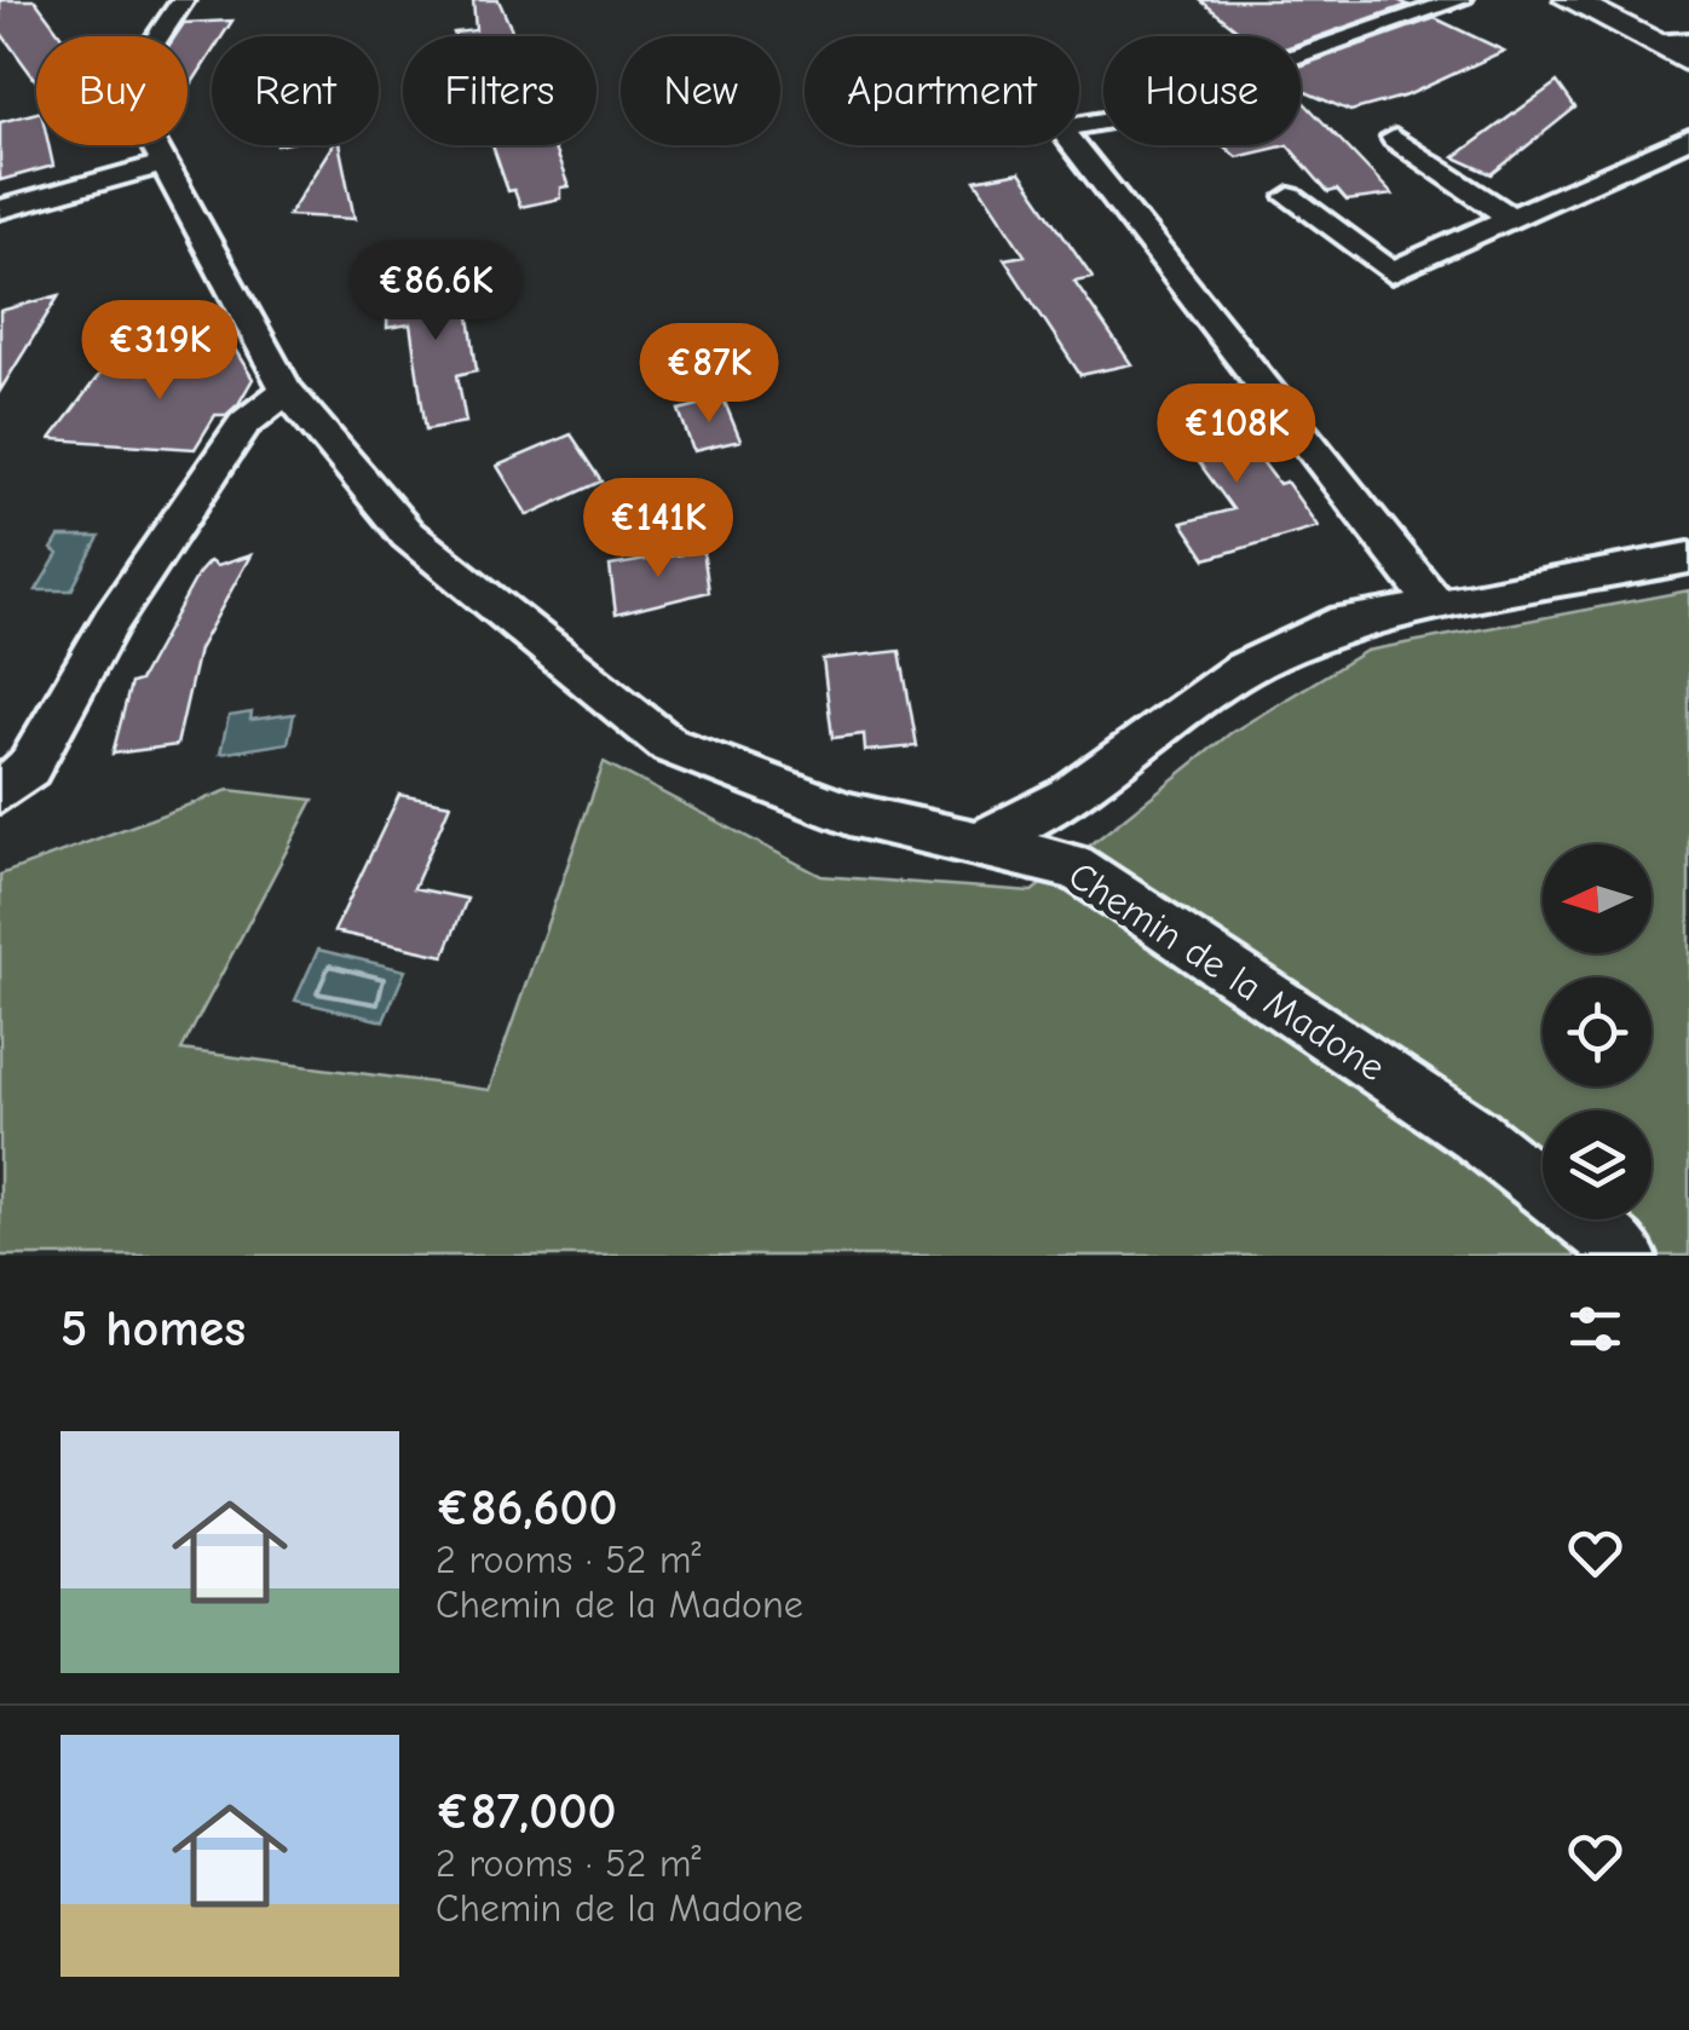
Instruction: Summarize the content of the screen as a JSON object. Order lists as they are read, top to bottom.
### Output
{
  "streets": {
    "street": ["Chemin de la Madone"]
  },
  "north": "left",
  "page": {
    "chip": [
      "Buy",
      "Rent",
      "Filters",
      "New",
      "Apartment",
      "House"
    ],
    "price": [
      "€86.6K",
      "€319K",
      "€87K",
      "€108K",
      "€141K"
    ],
    "heading": "5 homes",
    "list": [
      {
        "name": "€86,600",
        "note": "2 rooms · 52 m² · Chemin de la Madone"
      },
      {
        "name": "€87,000",
        "note": "2 rooms · 52 m² · Chemin de la Madone"
      }
    ]
  }
}
